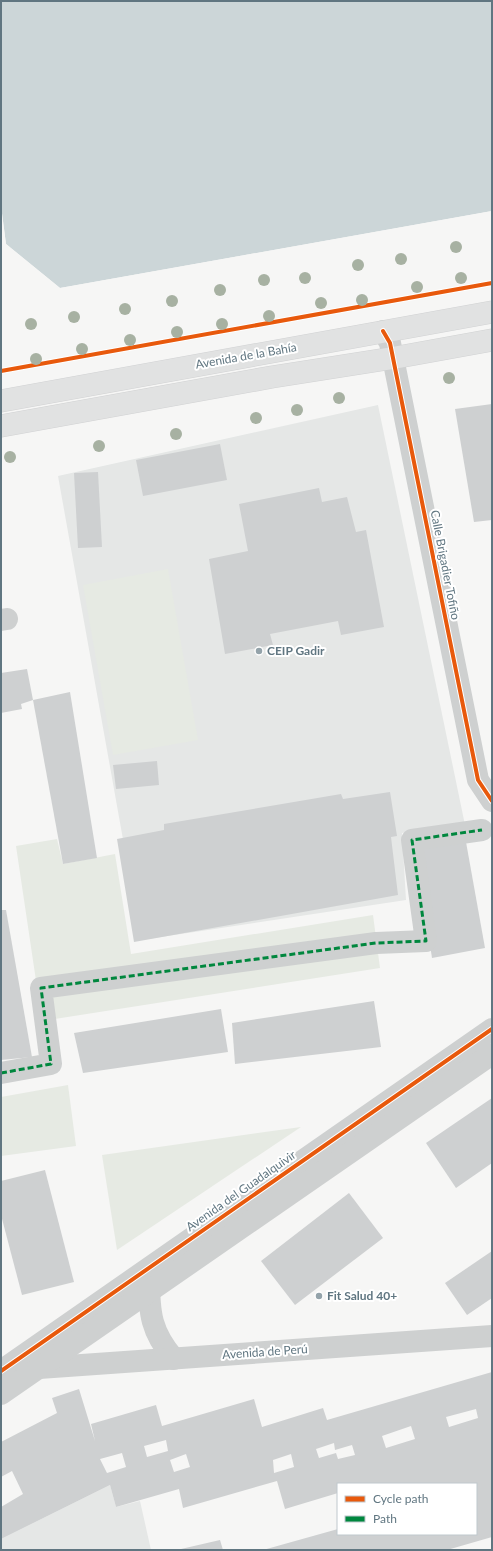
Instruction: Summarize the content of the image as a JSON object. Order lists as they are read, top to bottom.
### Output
{
  "streets": {
    "main road": ["Avenida de la Bahía"],
    "street": ["Calle Brigadier Tofiño", "Avenida del Guadalquivir", "Avenida de Perú"]
  },
  "crossings": [
    ["Avenida de la Bahía", "Calle Brigadier Tofiño"]
  ],
  "places": ["CEIP Gadir", "Fit Salud 40+"],
  "legend": ["Cycle path", "Path"]
}
